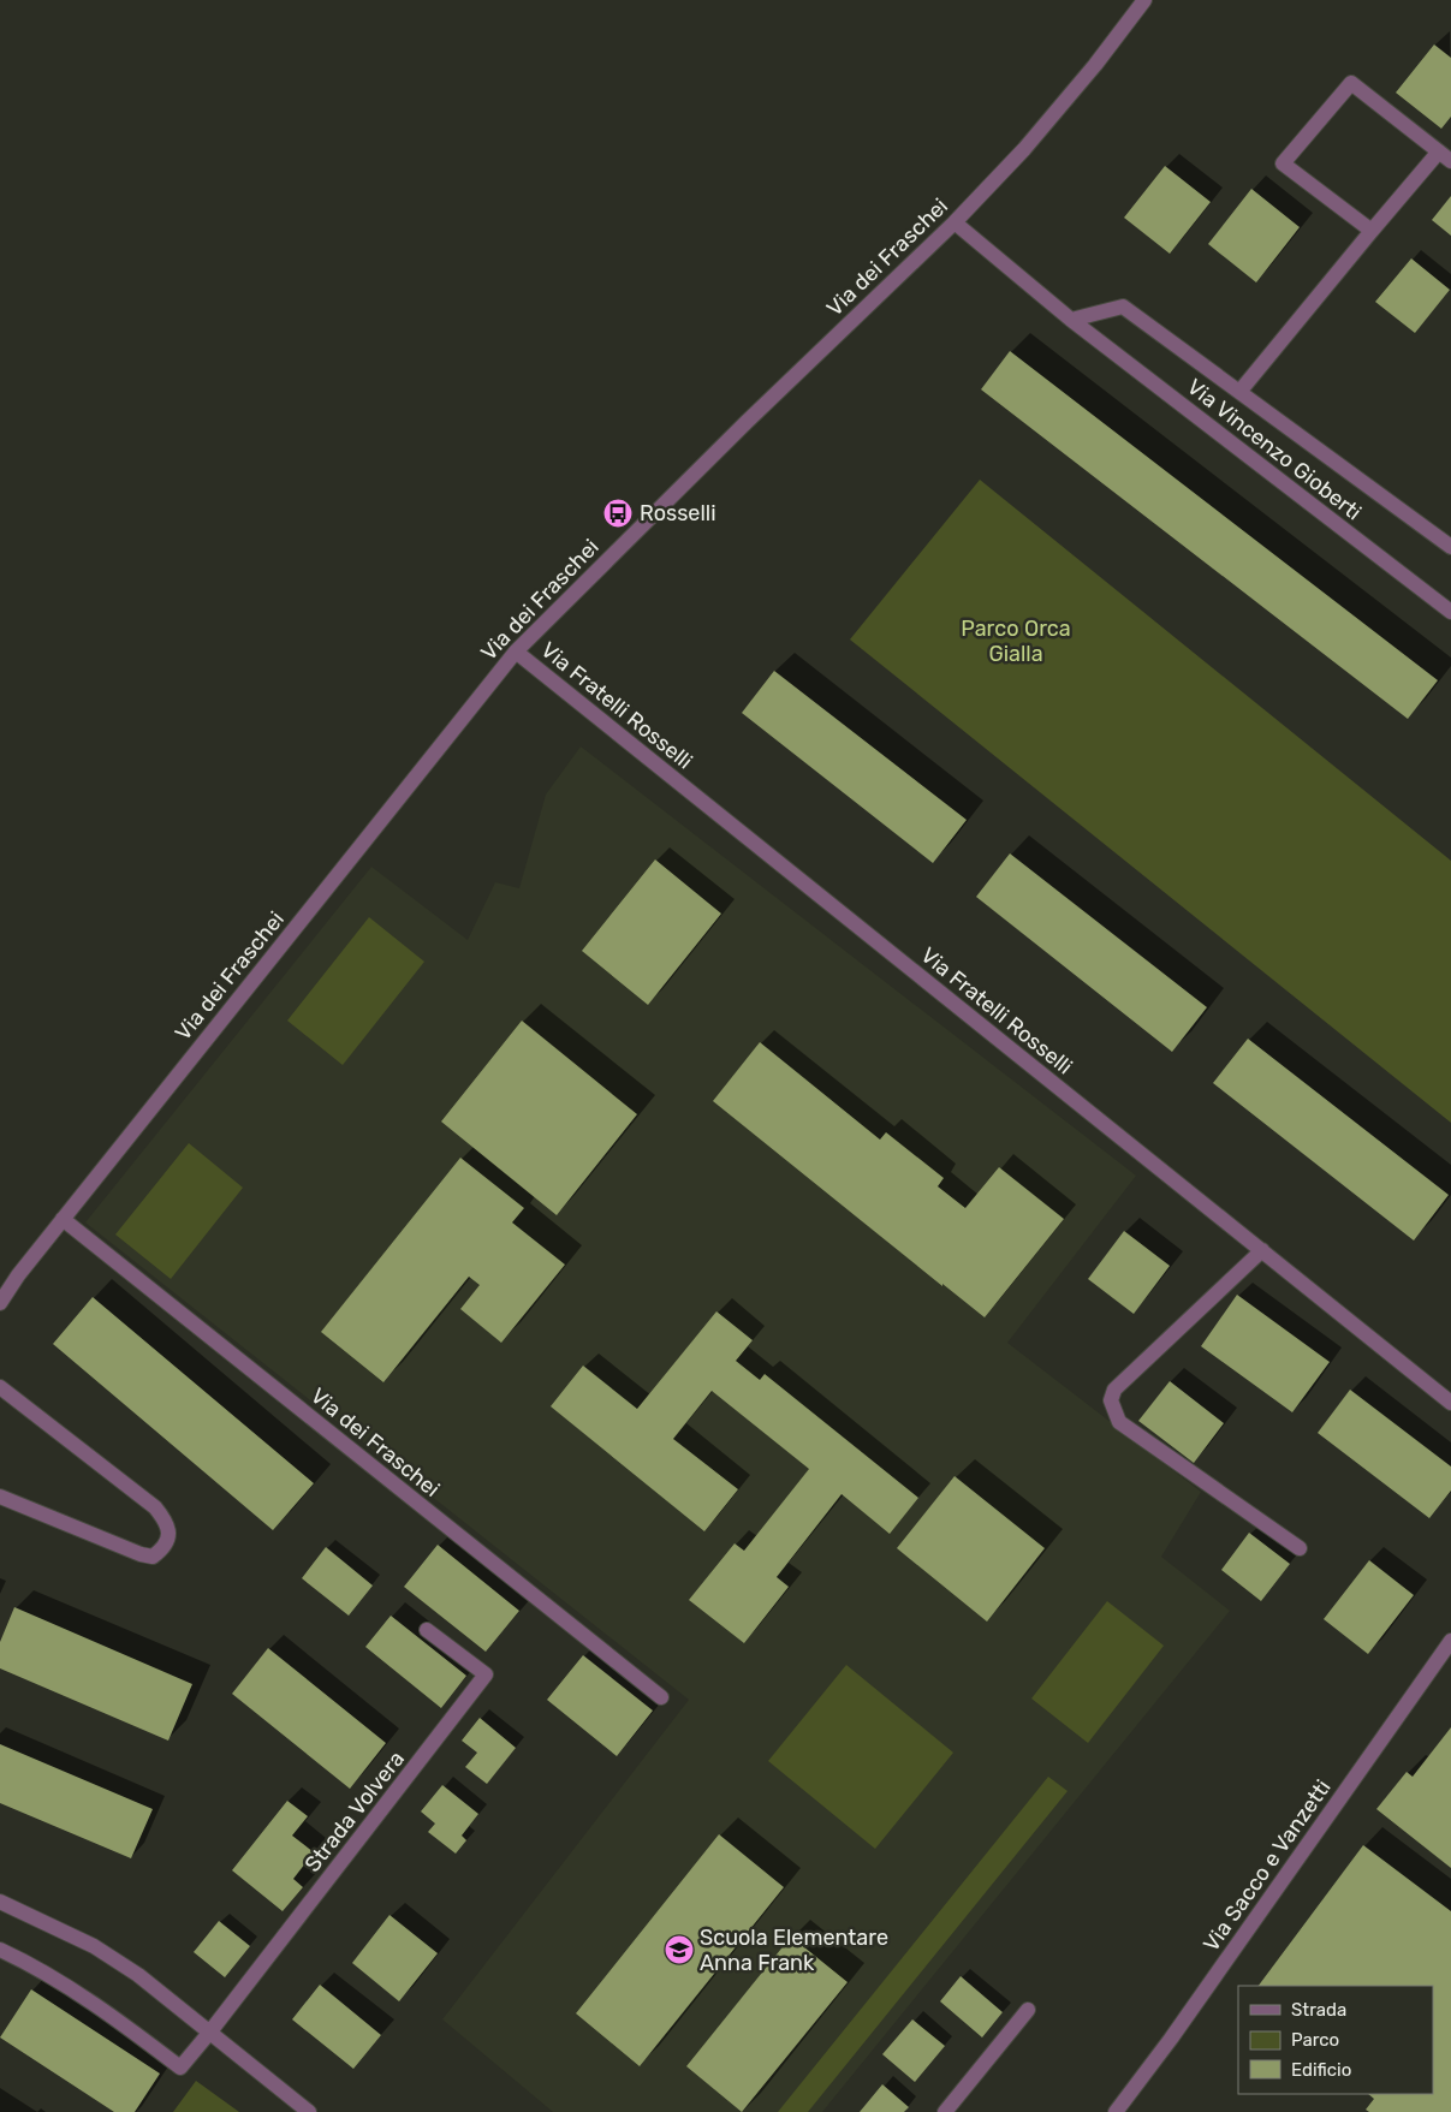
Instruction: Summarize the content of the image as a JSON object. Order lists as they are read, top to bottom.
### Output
{
  "streets": {
    "street": [
      "Via dei Fraschei",
      "Via Vincenzo Gioberti",
      "Via Fratelli Rosselli",
      "Strada Volvera",
      "Via Sacco e Vanzetti"
    ]
  },
  "crossings": [
    ["Via dei Fraschei", "Via Vincenzo Gioberti"],
    ["Via dei Fraschei", "Via Fratelli Rosselli"]
  ],
  "parks": ["Parco Orca Gialla"],
  "places": {
    "bus stop": ["Rosselli"],
    "school or university": ["Scuola Elementare Anna Frank"]
  },
  "legend": ["Strada", "Parco", "Edificio"]
}
